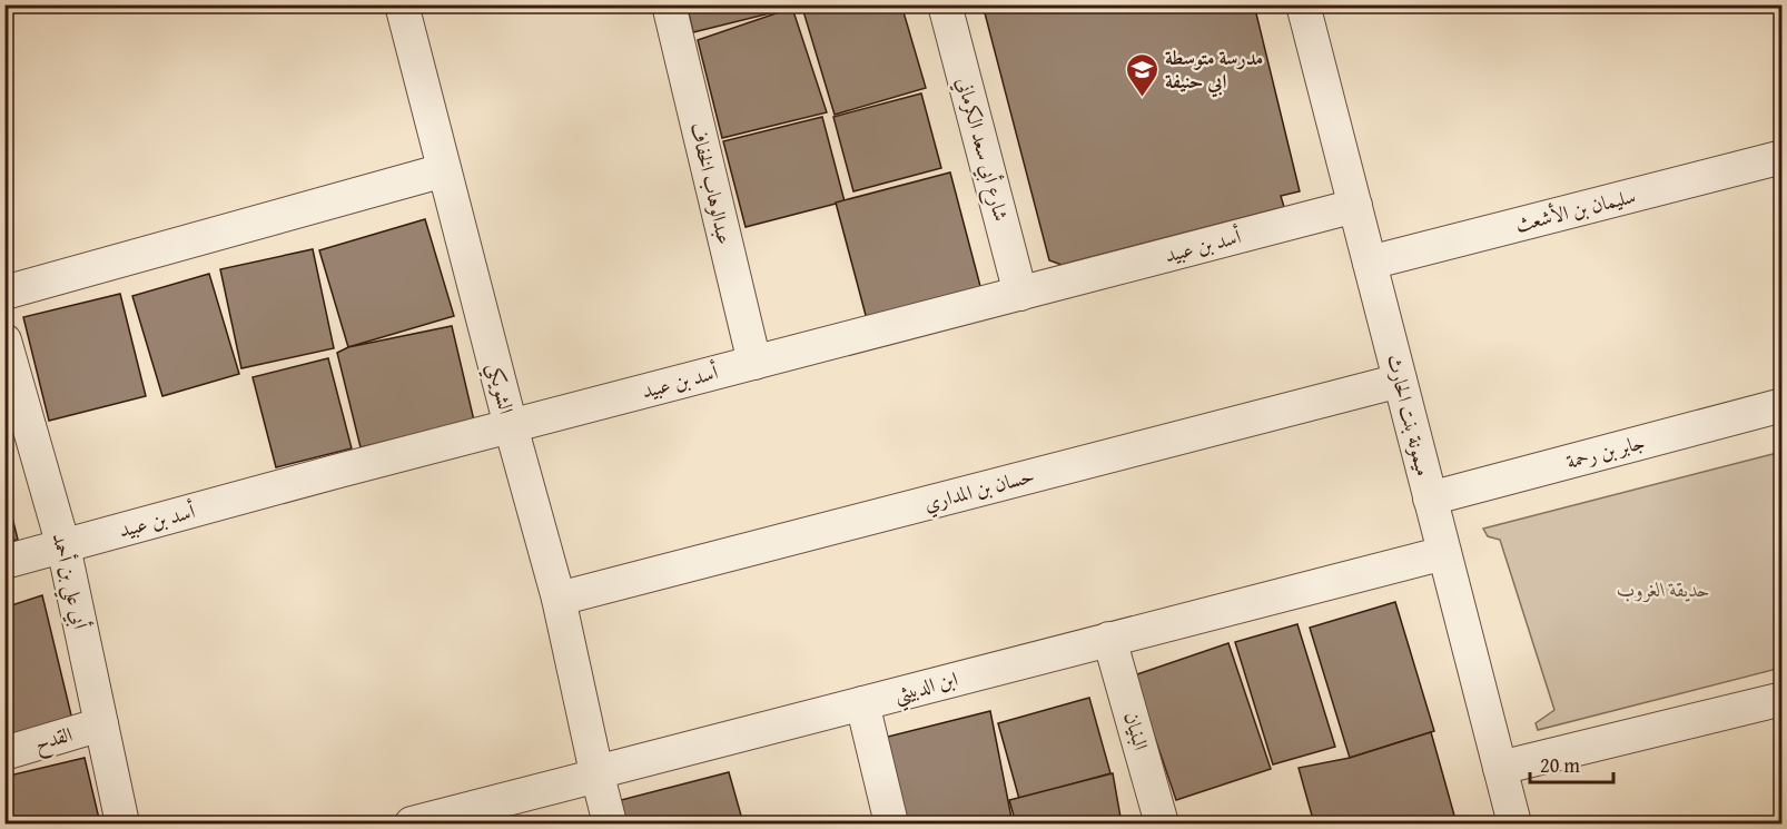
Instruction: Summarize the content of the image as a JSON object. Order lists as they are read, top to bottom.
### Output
{
  "streets": {
    "street": [
      "شارع أبي سعد الكرماني",
      "عبدالوهاب الخفاف",
      "سليمان بن الأشعث",
      "أسد بن عبيد",
      "الشويكي",
      "ميمونة بنت الحارث",
      "جابر بن رحمة",
      "حسان بن المداري",
      "أبي علي بن أحمد",
      "ابن الدبيثي",
      "البنيان",
      "القدح"
    ]
  },
  "crossings": [
    ["شارع أبي سعد الكرماني", "أسد بن عبيد"],
    ["عبدالوهاب الخفاف", "أسد بن عبيد"],
    ["سليمان بن الأشعث", "ميمونة بنت الحارث"],
    ["أسد بن عبيد", "الشويكي"],
    ["أسد بن عبيد", "ميمونة بنت الحارث"],
    ["أسد بن عبيد", "أبي علي بن أحمد"],
    ["الشويكي", "حسان بن المداري"],
    ["الشويكي", "ابن الدبيثي"],
    ["ميمونة بنت الحارث", "جابر بن رحمة"],
    ["ميمونة بنت الحارث", "حسان بن المداري"],
    ["ميمونة بنت الحارث", "ابن الدبيثي"],
    ["أبي علي بن أحمد", "القدح"],
    ["ابن الدبيثي", "البنيان"]
  ],
  "parks": ["حديقة الغروب"],
  "places": {
    "school or university": ["مدرسة متوسطة ابي حنيفة"]
  },
  "scale_bar": "20 m"
}
